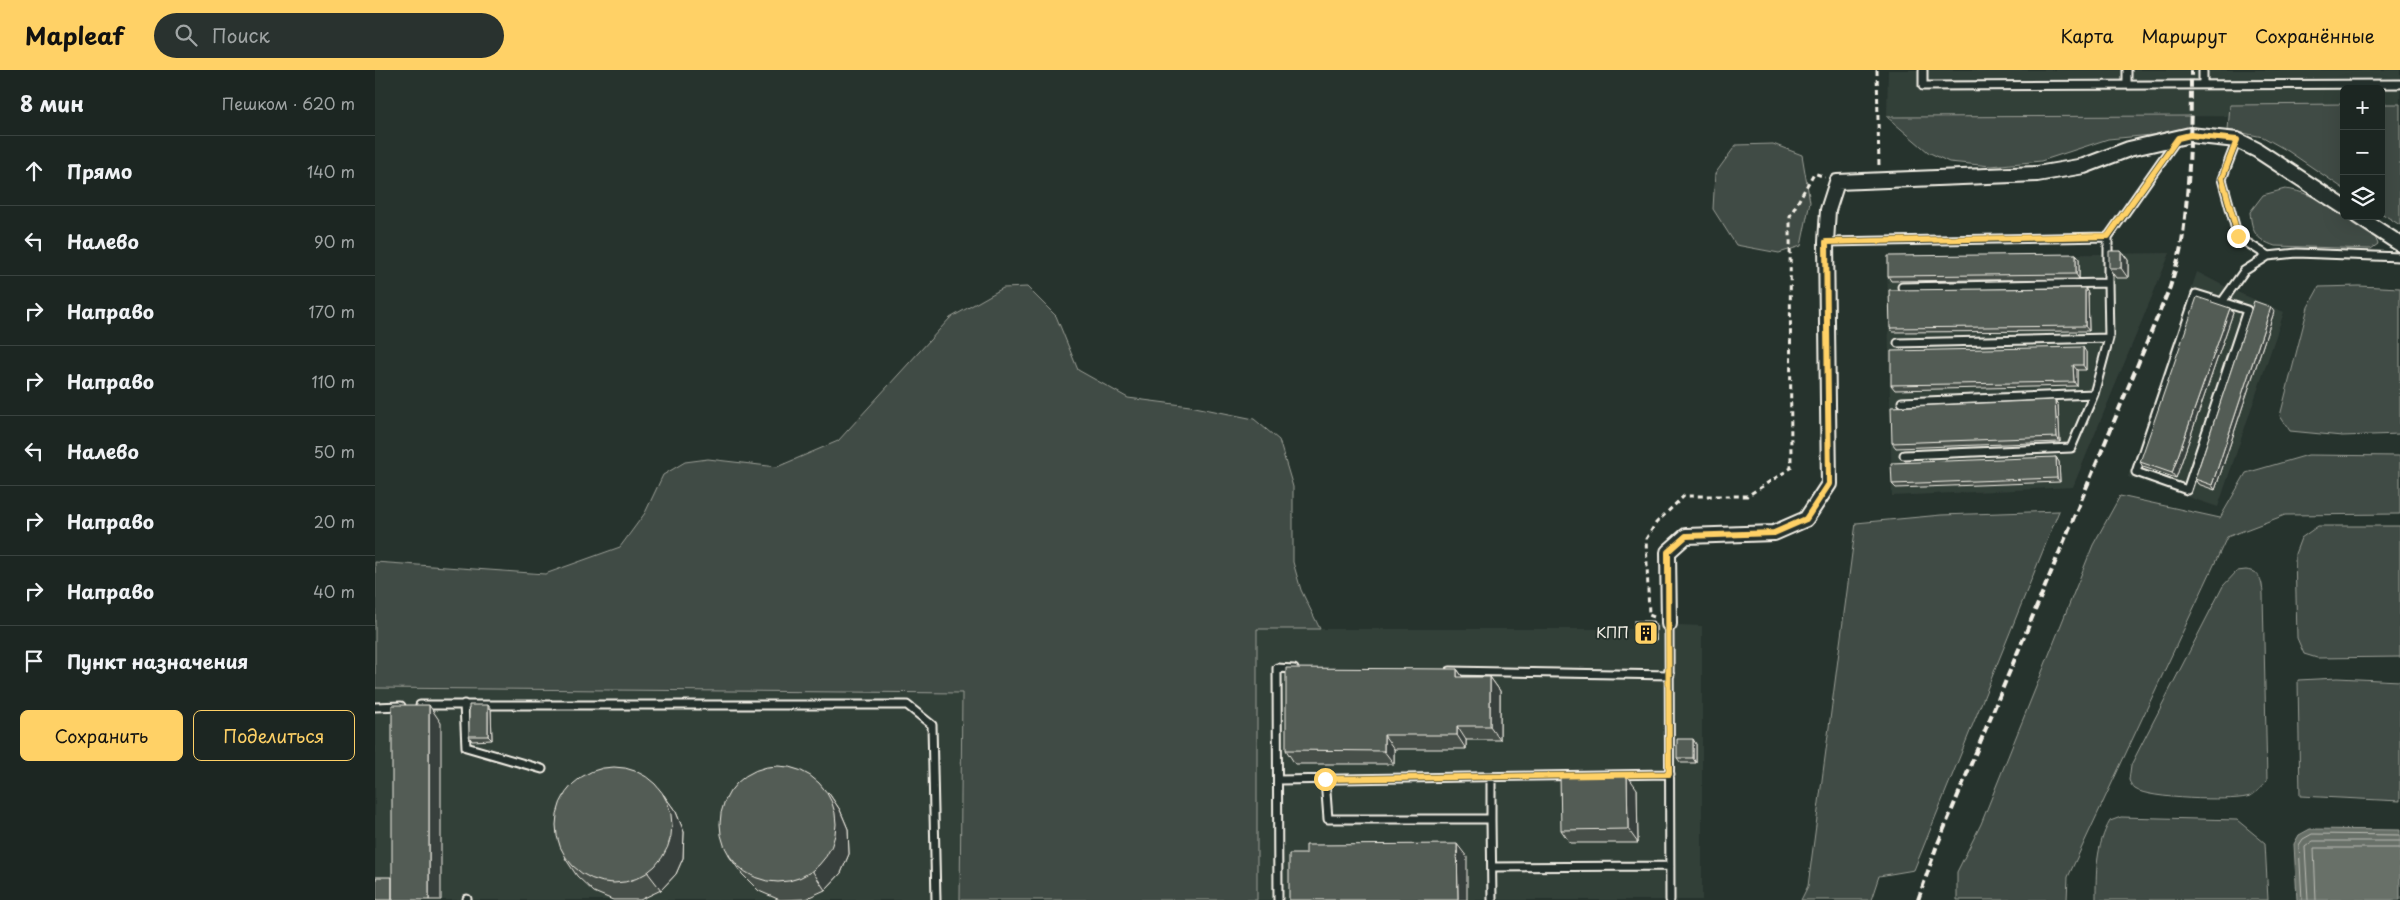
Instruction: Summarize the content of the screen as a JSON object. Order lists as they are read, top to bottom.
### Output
{
  "places": {
    "building": ["КПП"]
  },
  "page": {
    "header": "Mapleaf",
    "search": "Поиск",
    "nav": ["Карта", "Маршрут", "Сохранённые"],
    "heading": ["8 мин", "Пешком · 620 m"],
    "map_buttons": ["+", "−"],
    "list": [
      ["Прямо", "140 m"],
      ["Налево", "90 m"],
      ["Направо", "170 m"],
      ["Направо", "110 m"],
      ["Налево", "50 m"],
      ["Направо", "20 m"],
      ["Направо", "40 m"],
      "Пункт назначения"
    ],
    "buttons": ["Сохранить", "Поделиться"]
  }
}
